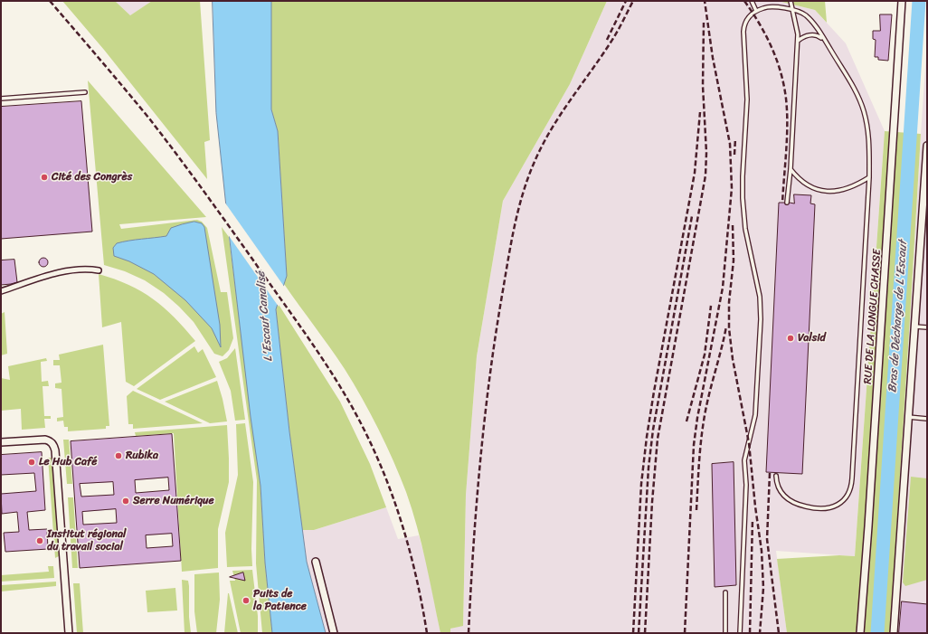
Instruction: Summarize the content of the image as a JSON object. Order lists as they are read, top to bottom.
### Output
{
  "streets": {
    "street": ["RUE DE LA LONGUE CHASSE"]
  },
  "water": ["L'Escaut Canalisé", "Bras de Décharge de L'Escaut"],
  "places": [
    "Cité des Congrès",
    "Valsid",
    "Rubika",
    "Le Hub Café",
    "Serre Numérique",
    "Institut régional du travail social",
    "Puits de la Patience"
  ]
}
